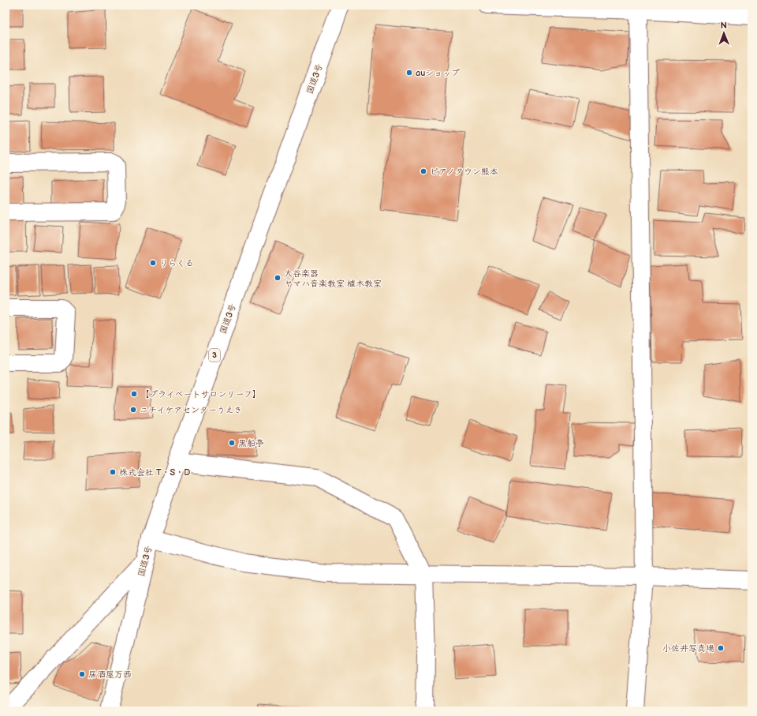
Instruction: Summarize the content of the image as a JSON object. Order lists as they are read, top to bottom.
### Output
{
  "streets": {
    "main road": ["国道3号", "3"]
  },
  "places": [
    "auショップ",
    "ピアノタウン熊本",
    "りらくる",
    "大谷楽器 ヤマハ音楽教室 植木教室",
    "【プライベートサロンリーフ】",
    "ニチイケアセンターうえき",
    "黒船亭",
    "株式会社 T・S・D",
    "小佐井写真場",
    "居酒屋万西"
  ],
  "north": "top"
}
